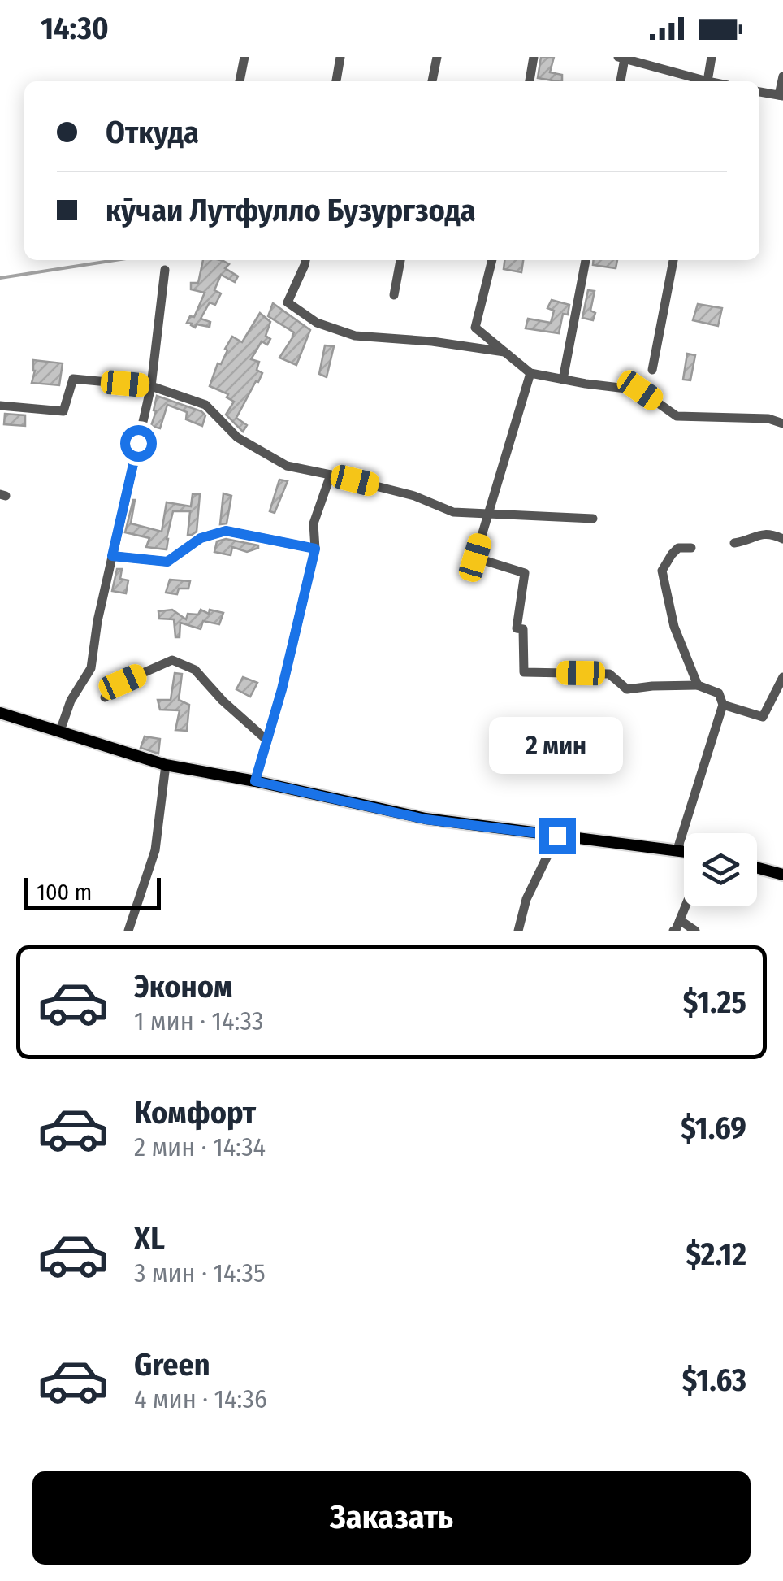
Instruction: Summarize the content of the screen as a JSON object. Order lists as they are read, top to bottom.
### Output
{
  "scale_bar": "100 m",
  "page": {
    "status": "14:30",
    "banner": ["Откуда", "кӯчаи Лутфулло Бузургзода"],
    "bubble": "2 мин",
    "scale": "100 m",
    "list": [
      {
        "name": "Эконом",
        "note": "1 мин · 14:33",
        "value": "$1.25"
      },
      {
        "name": "Комфорт",
        "note": "2 мин · 14:34",
        "value": "$1.69"
      },
      {
        "name": "XL",
        "note": "3 мин · 14:35",
        "value": "$2.12"
      },
      {
        "name": "Green",
        "note": "4 мин · 14:36",
        "value": "$1.63"
      }
    ],
    "buttons": "Заказать"
  }
}
